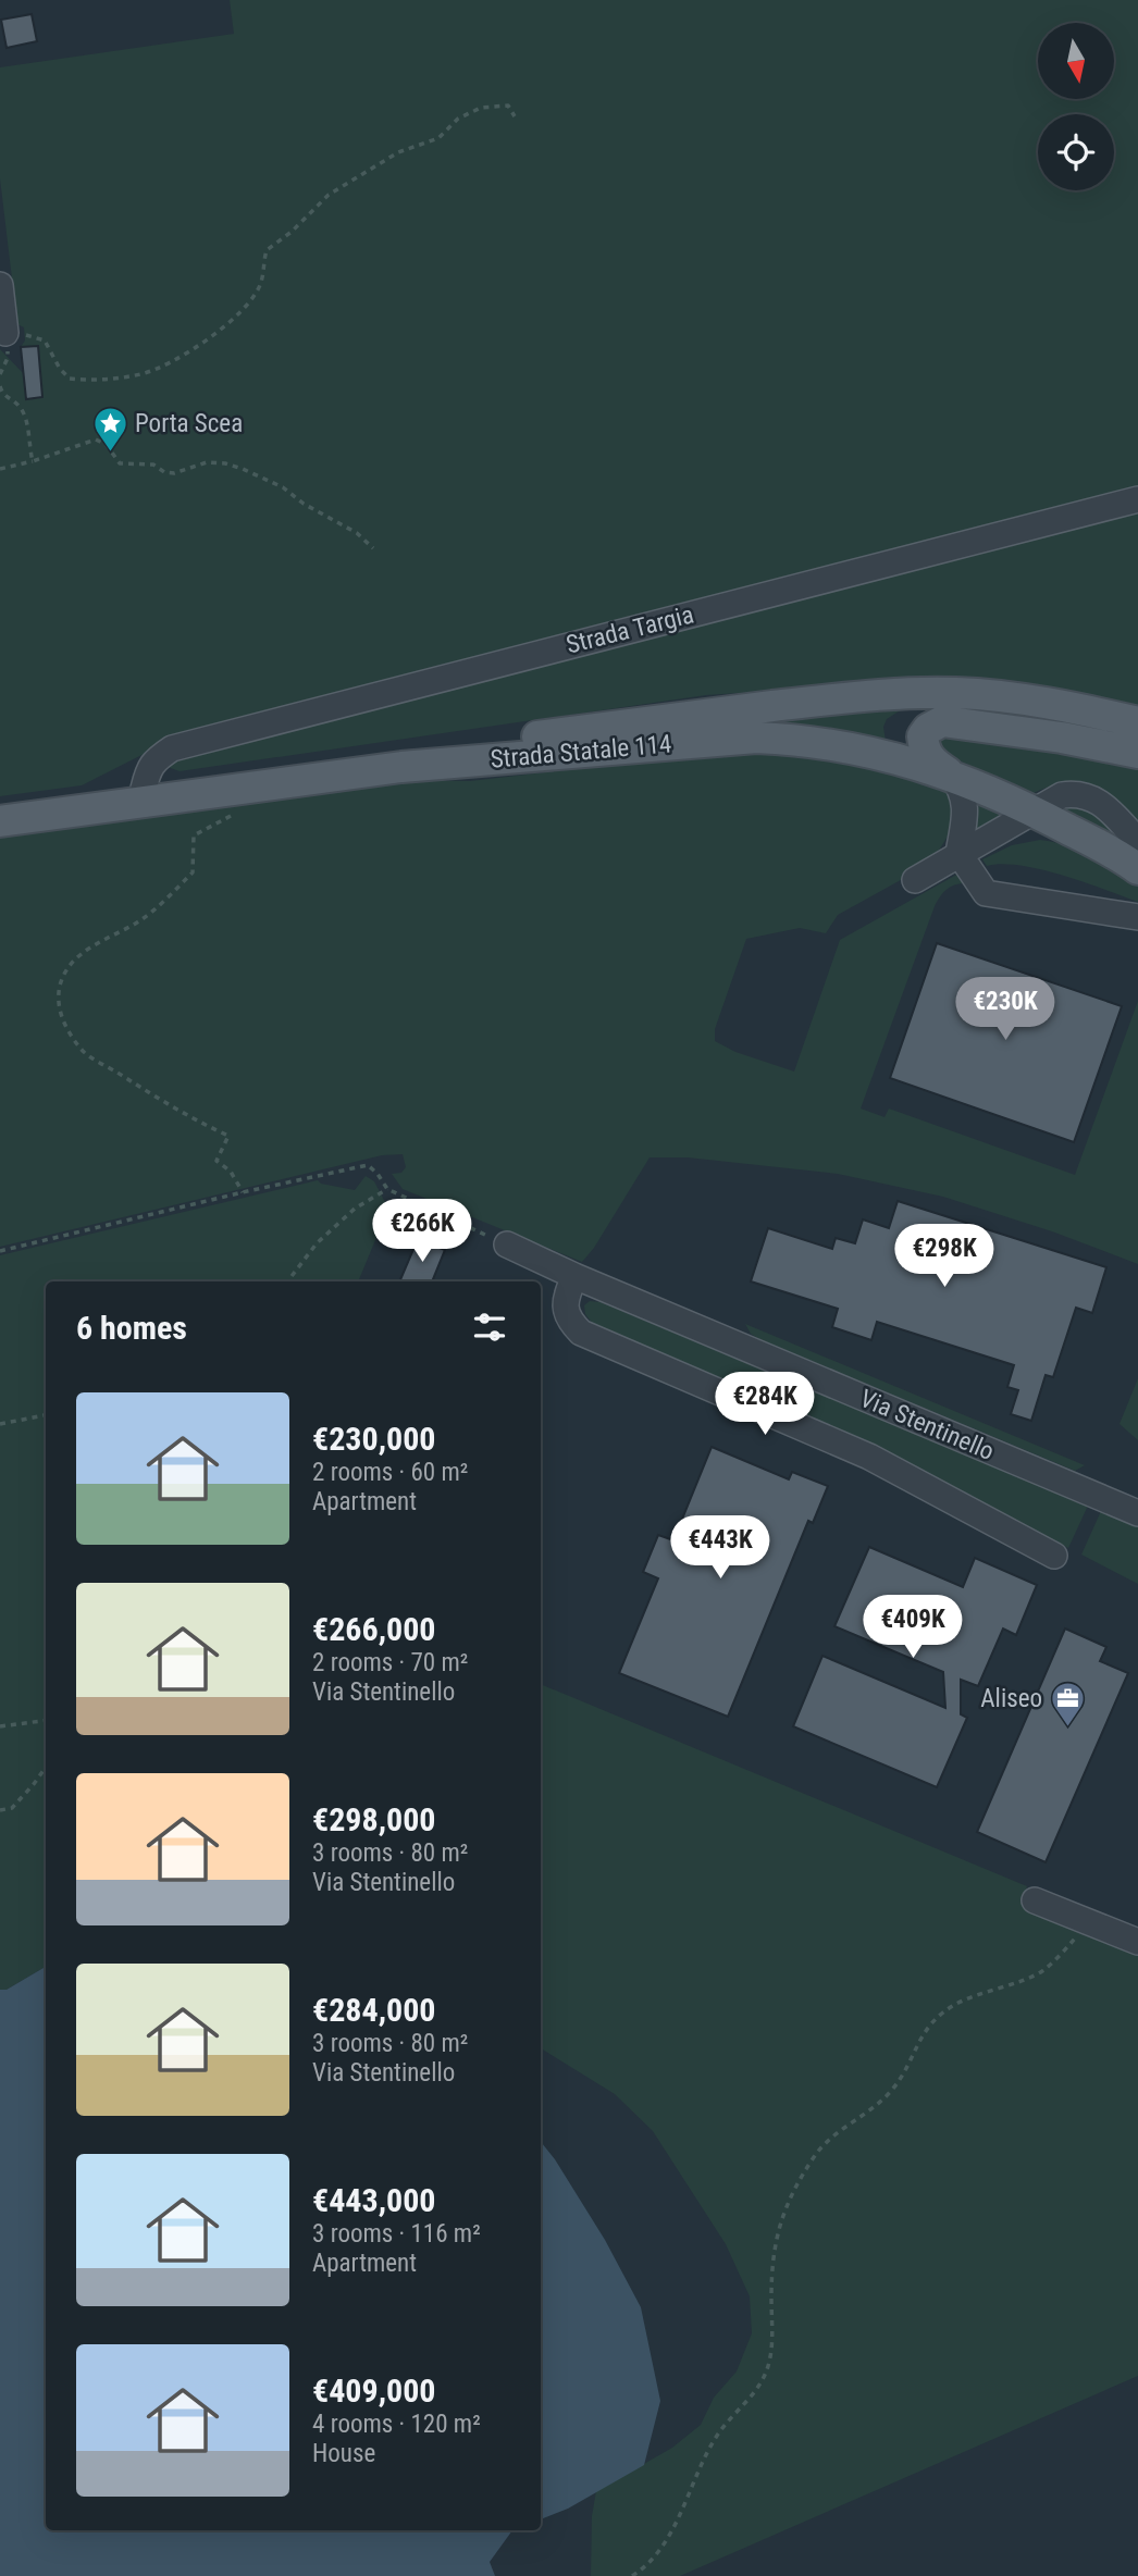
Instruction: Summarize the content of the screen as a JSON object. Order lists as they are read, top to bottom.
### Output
{
  "streets": {
    "main road": ["Strada Statale 114"],
    "street": ["Strada Targia", "Via Stentinello"]
  },
  "crossings": [
    ["Strada Targia", "Strada Statale 114"]
  ],
  "places": {
    "place": ["Porta Scea"],
    "office": ["Aliseo"]
  },
  "north": "bottom",
  "page": {
    "price": [
      "€230K",
      "€266K",
      "€298K",
      "€284K",
      "€443K",
      "€409K"
    ],
    "heading": "6 homes",
    "list": [
      {
        "name": "€230,000",
        "note": "2 rooms · 60 m² · Apartment"
      },
      {
        "name": "€266,000",
        "note": "2 rooms · 70 m² · Via Stentinello"
      },
      {
        "name": "€298,000",
        "note": "3 rooms · 80 m² · Via Stentinello"
      },
      {
        "name": "€284,000",
        "note": "3 rooms · 80 m² · Via Stentinello"
      },
      {
        "name": "€443,000",
        "note": "3 rooms · 116 m² · Apartment"
      },
      {
        "name": "€409,000",
        "note": "4 rooms · 120 m² · House"
      }
    ]
  }
}
